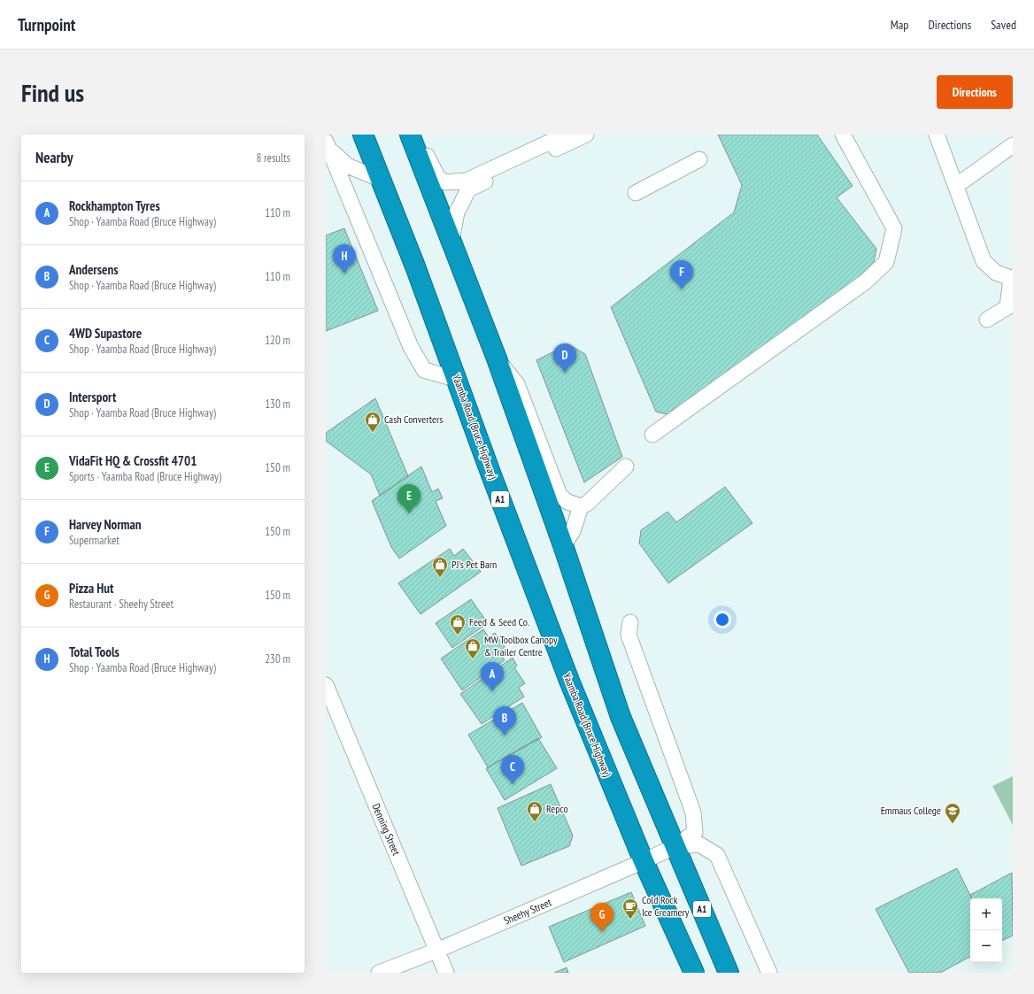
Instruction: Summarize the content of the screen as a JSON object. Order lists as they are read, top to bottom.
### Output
{
  "streets": {
    "highway": ["Yaamba Road (Bruce Highway)", "A1"],
    "street": ["Denning Street", "Sheehy Street"]
  },
  "crossings": [
    ["Yaamba Road (Bruce Highway)", "Sheehy Street"],
    ["A1", "Sheehy Street"],
    ["Denning Street", "Sheehy Street"]
  ],
  "places": {
    "shop": [
      "Cash Converters",
      "PJ's Pet Barn",
      "Feed & Seed Co.",
      "MW Toolbox Canopy & Trailer Centre",
      "Repco"
    ],
    "school or university": ["Emmaus College"],
    "cafe": ["Cold Rock Ice Creamery"]
  },
  "page": {
    "header": "Turnpoint",
    "nav": ["Map", "Directions", "Saved"],
    "buttons": "Directions",
    "title": "Find us",
    "heading": ["Nearby", "8 results"],
    "list": [
      {
        "mark": "A",
        "name": "Rockhampton Tyres",
        "note": "Shop · Yaamba Road (Bruce Highway)",
        "value": "110 m"
      },
      {
        "mark": "B",
        "name": "Andersens",
        "note": "Shop · Yaamba Road (Bruce Highway)",
        "value": "110 m"
      },
      {
        "mark": "C",
        "name": "4WD Supastore",
        "note": "Shop · Yaamba Road (Bruce Highway)",
        "value": "120 m"
      },
      {
        "mark": "D",
        "name": "Intersport",
        "note": "Shop · Yaamba Road (Bruce Highway)",
        "value": "130 m"
      },
      {
        "mark": "E",
        "name": "VidaFit HQ & Crossfit 4701",
        "note": "Sports · Yaamba Road (Bruce Highway)",
        "value": "150 m"
      },
      {
        "mark": "F",
        "name": "Harvey Norman",
        "note": "Supermarket",
        "value": "150 m"
      },
      {
        "mark": "G",
        "name": "Pizza Hut",
        "note": "Restaurant · Sheehy Street",
        "value": "150 m"
      },
      {
        "mark": "H",
        "name": "Total Tools",
        "note": "Shop · Yaamba Road (Bruce Highway)",
        "value": "230 m"
      }
    ],
    "pins": [
      "H",
      "F",
      "D",
      "E",
      "A",
      "B",
      "C",
      "G"
    ],
    "map_buttons": ["+", "−"]
  }
}
